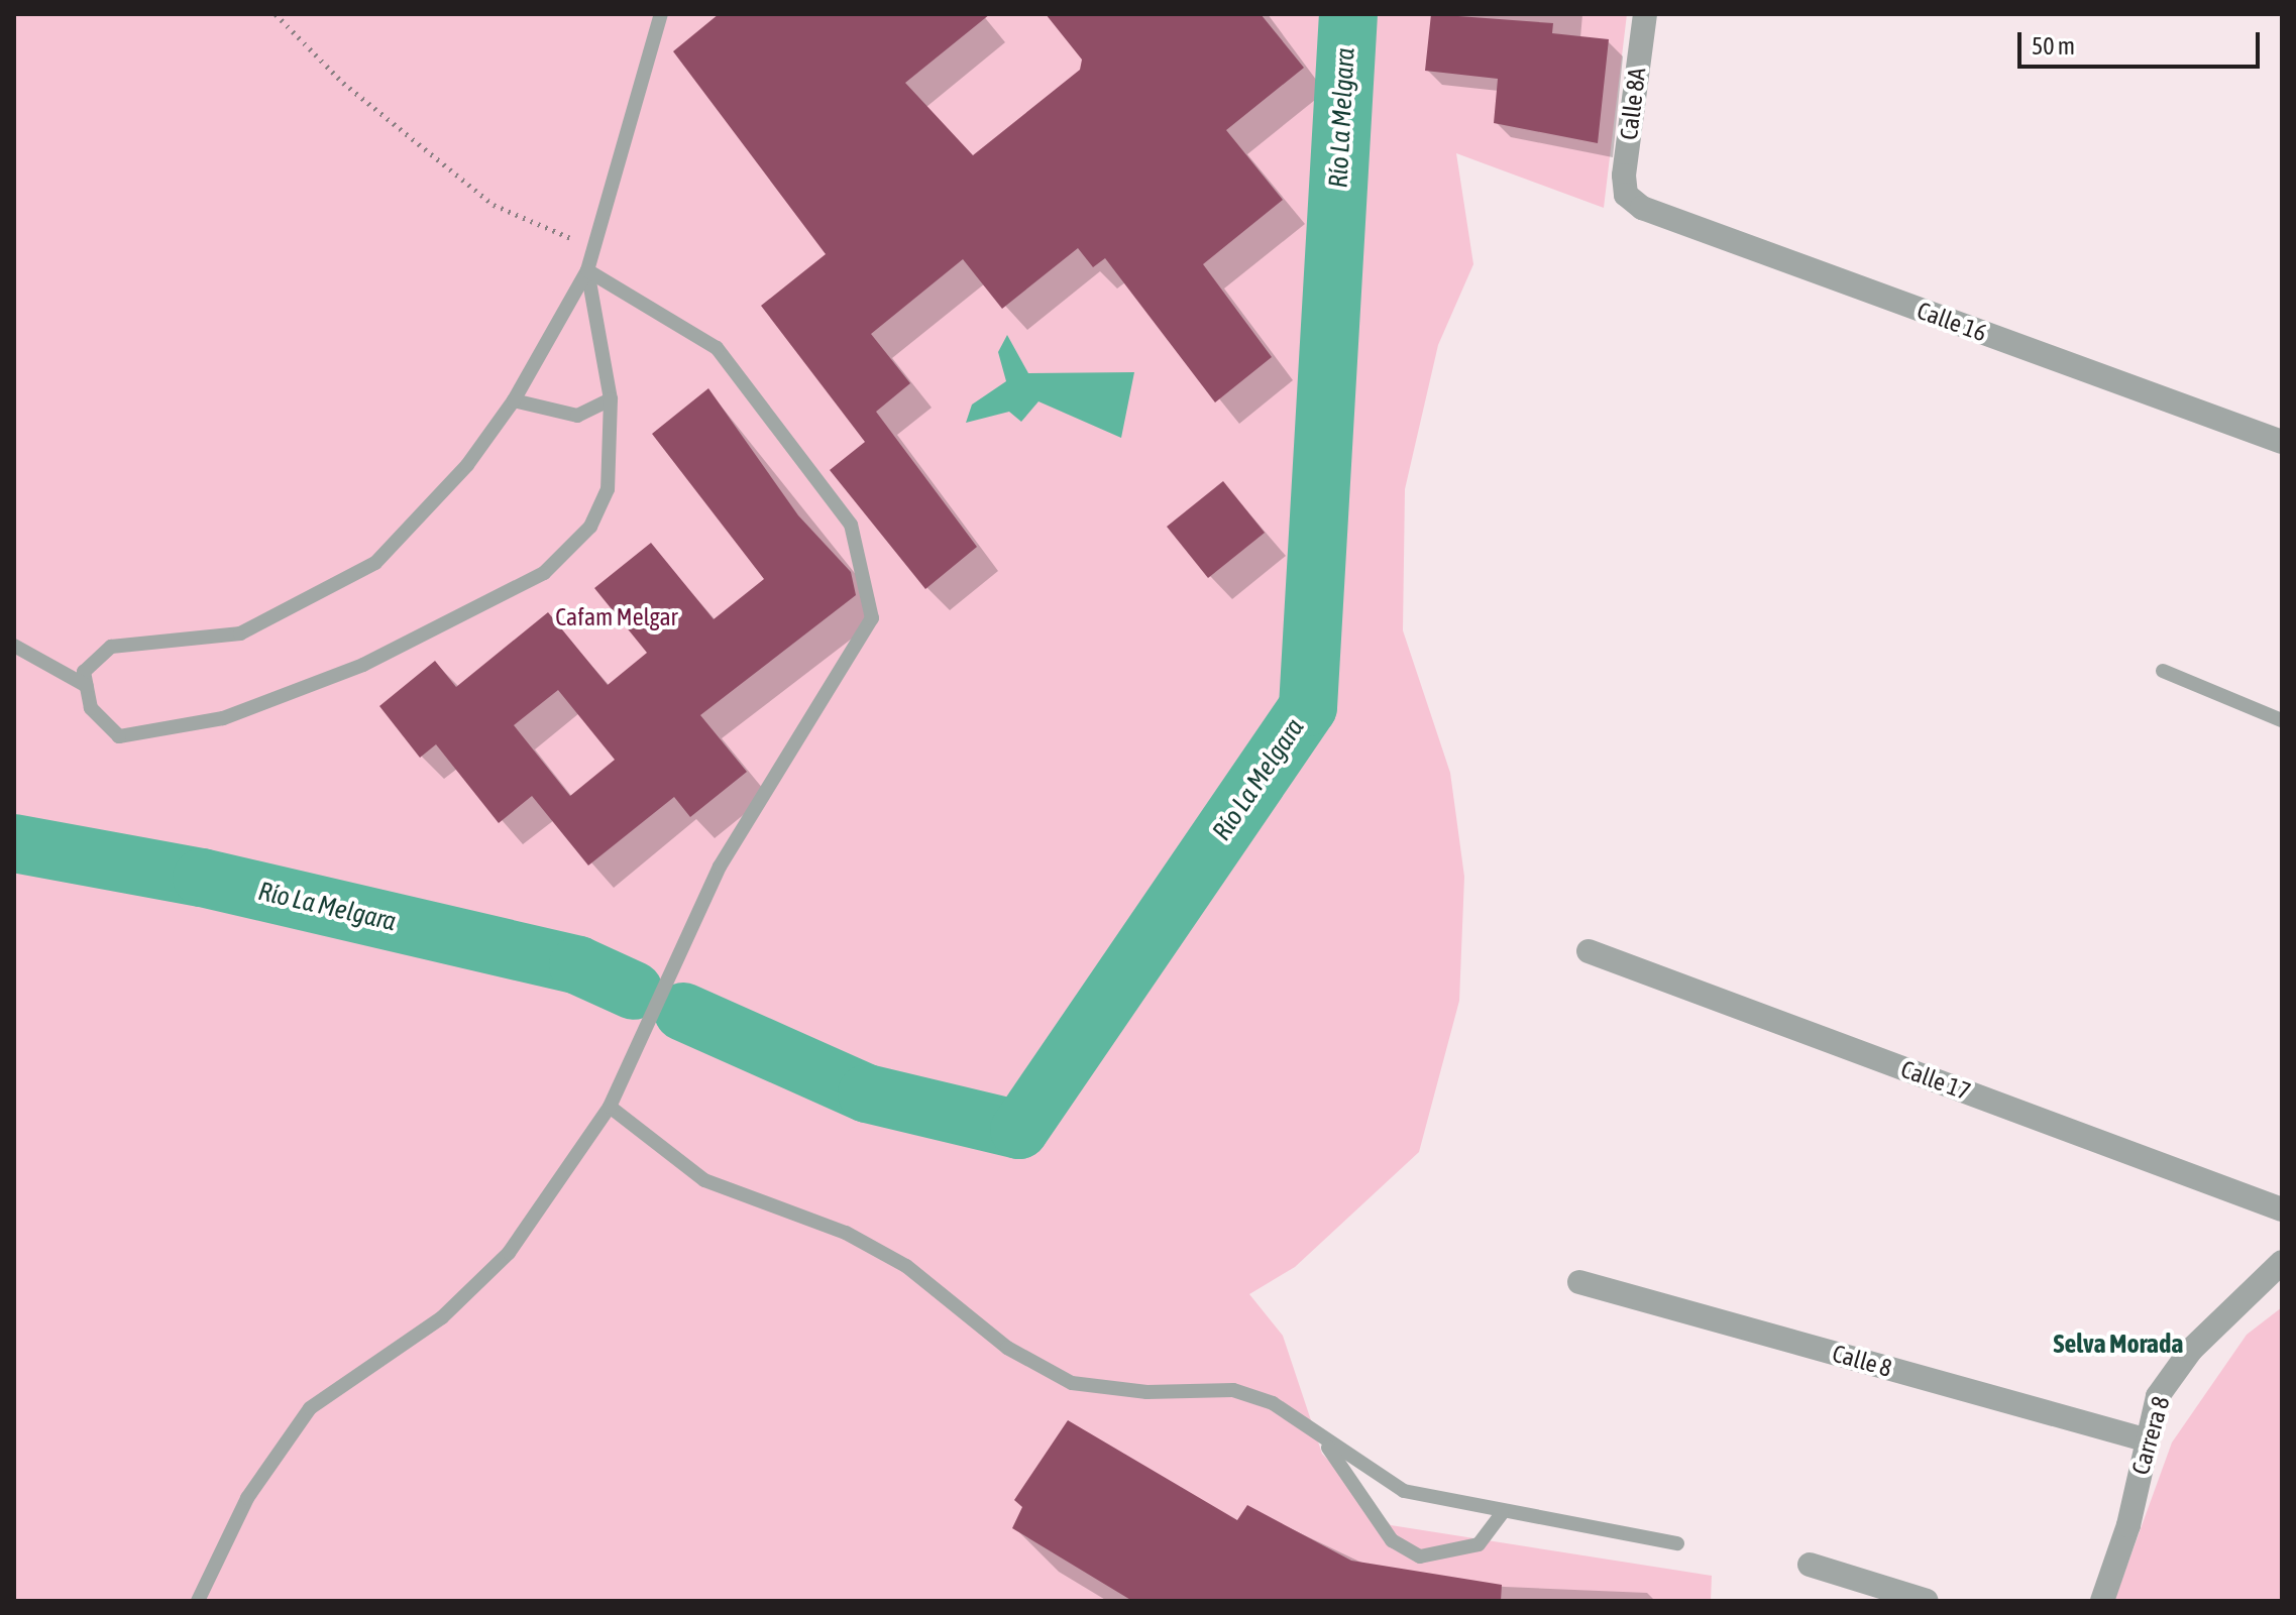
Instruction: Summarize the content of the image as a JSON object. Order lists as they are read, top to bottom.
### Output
{
  "streets": {
    "street": [
      "Calle 8A",
      "Calle 16",
      "Calle 17",
      "Calle 8",
      "Carrera 8"
    ]
  },
  "crossings": [
    ["Calle 8A", "Calle 16"],
    ["Calle 8", "Carrera 8"]
  ],
  "districts": ["Selva Morada"],
  "water": ["Río La Melgara"],
  "parks": ["Cafam Melgar"],
  "scale_bar": "50 m"
}
